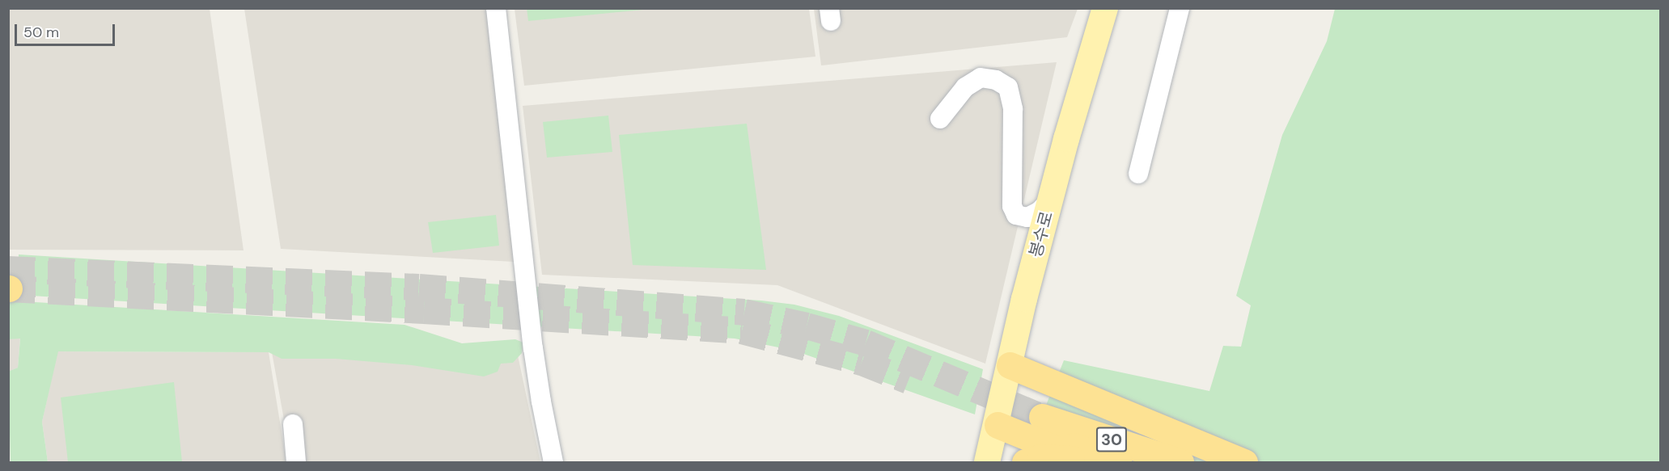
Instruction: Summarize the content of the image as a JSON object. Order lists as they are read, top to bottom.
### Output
{
  "streets": {
    "highway": ["30"],
    "main road": ["봉수로"]
  },
  "scale_bar": "50 m"
}
